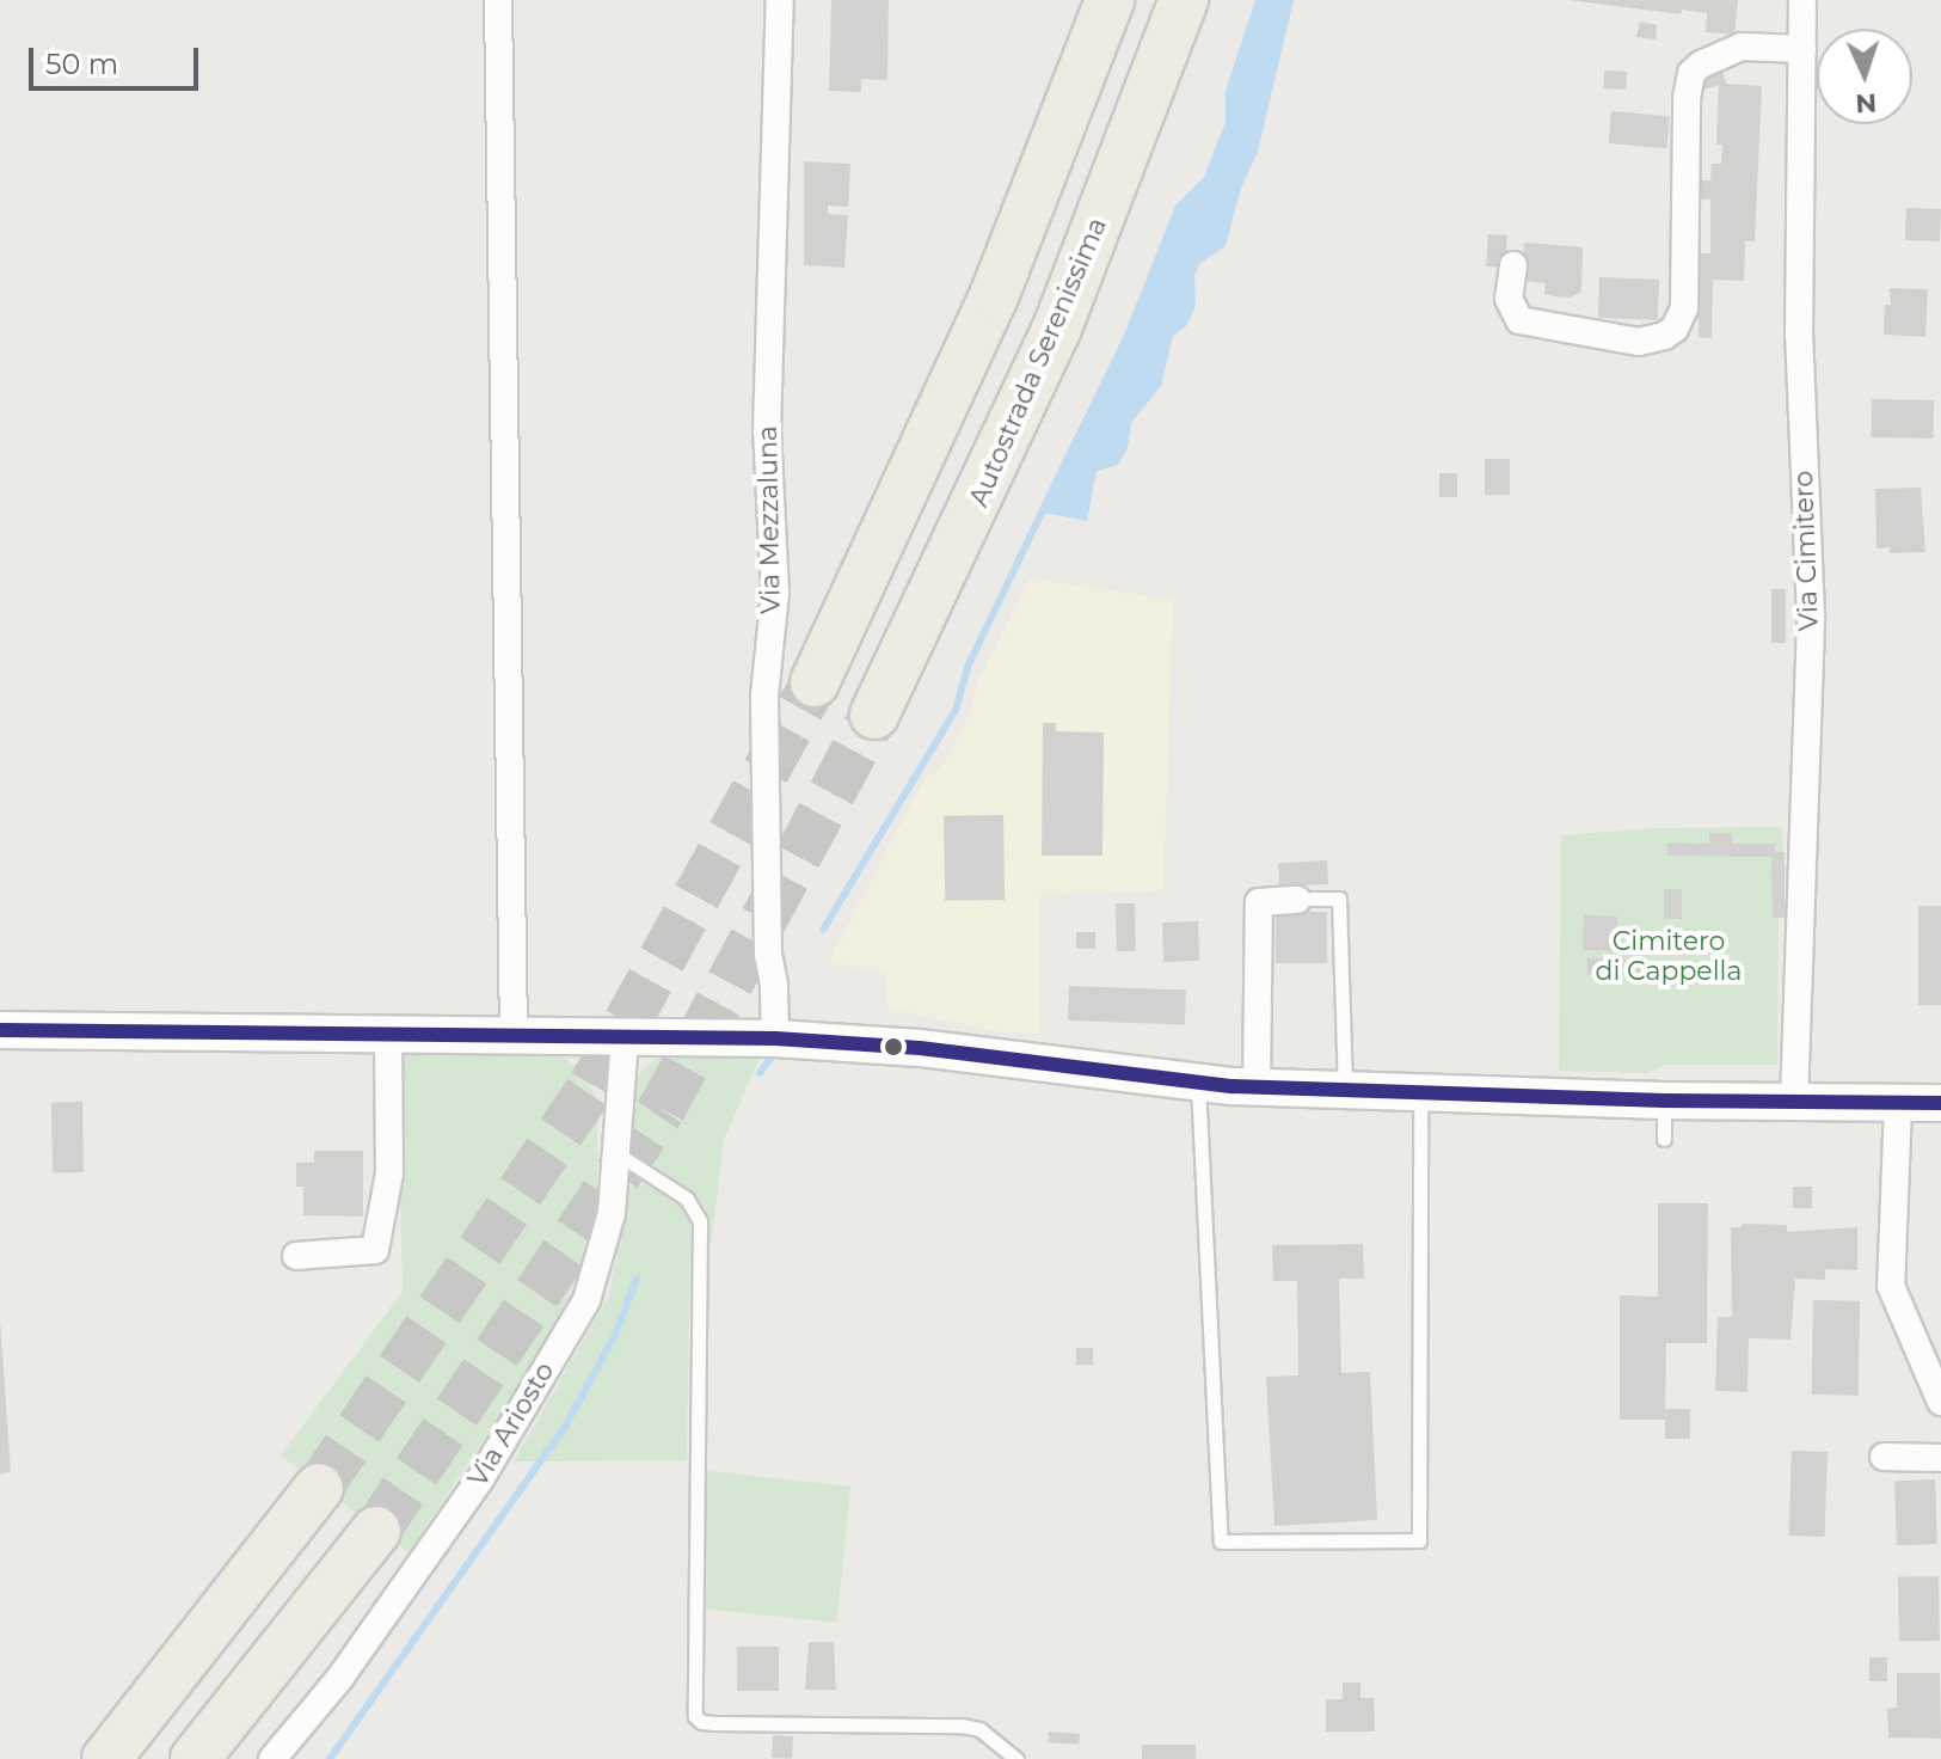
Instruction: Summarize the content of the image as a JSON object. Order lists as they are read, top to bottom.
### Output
{
  "streets": {
    "highway": ["Autostrada Serenissima"],
    "street": ["Via Mezzaluna", "Via Cimitero", "Via Ariosto"]
  },
  "parks": ["Cimitero di Cappella"],
  "scale_bar": "50 m",
  "north": "bottom"
}
